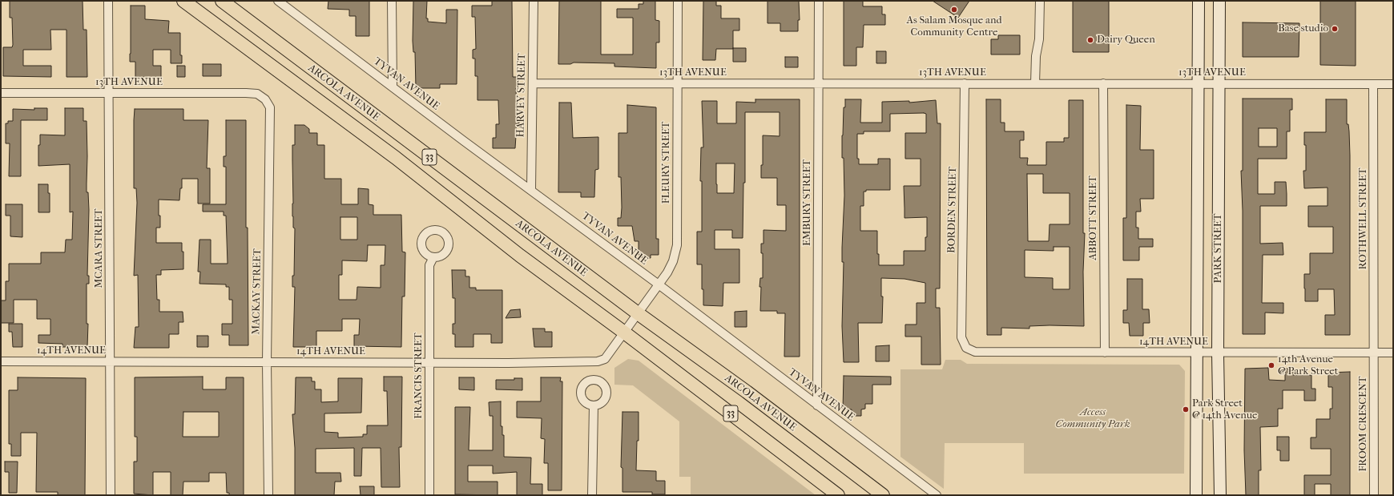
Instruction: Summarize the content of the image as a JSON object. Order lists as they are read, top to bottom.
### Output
{
  "streets": {
    "main road": ["ARCOLA AVENUE", "33", "PARK STREET"],
    "street": [
      "13TH AVENUE",
      "TYVAN AVENUE",
      "HARVEY STREET",
      "FLEURY STREET",
      "EMBURY STREET",
      "BORDEN STREET",
      "ABBOTT STREET",
      "ROTHWELL STREET",
      "MCARA STREET",
      "MACKAY STREET",
      "14TH AVENUE",
      "FRANCIS STREET",
      "FROOM CRESCENT"
    ]
  },
  "crossings": [
    ["13TH AVENUE", "HARVEY STREET"],
    ["13TH AVENUE", "FLEURY STREET"],
    ["13TH AVENUE", "EMBURY STREET"],
    ["13TH AVENUE", "BORDEN STREET"],
    ["13TH AVENUE", "ABBOTT STREET"],
    ["13TH AVENUE", "ROTHWELL STREET"],
    ["13TH AVENUE", "MCARA STREET"],
    ["13TH AVENUE", "PARK STREET"],
    ["13TH AVENUE", "MACKAY STREET"],
    ["TYVAN AVENUE", "HARVEY STREET"],
    ["TYVAN AVENUE", "FLEURY STREET"],
    ["TYVAN AVENUE", "EMBURY STREET"],
    ["ARCOLA AVENUE", "FLEURY STREET"],
    ["ARCOLA AVENUE", "14TH AVENUE"],
    ["FLEURY STREET", "14TH AVENUE"],
    ["BORDEN STREET", "14TH AVENUE"],
    ["ABBOTT STREET", "14TH AVENUE"],
    ["ROTHWELL STREET", "14TH AVENUE"],
    ["ROTHWELL STREET", "FROOM CRESCENT"],
    ["MCARA STREET", "14TH AVENUE"],
    ["PARK STREET", "14TH AVENUE"],
    ["MACKAY STREET", "14TH AVENUE"],
    ["14TH AVENUE", "FRANCIS STREET"],
    ["14TH AVENUE", "FROOM CRESCENT"]
  ],
  "parks": ["Access Community Park"],
  "places": [
    "As Salam Mosque and Community Centre",
    "Base studio",
    "Dairy Queen",
    "14th Avenue @ Park Street",
    "Park Street @ 14th Avenue"
  ]
}
